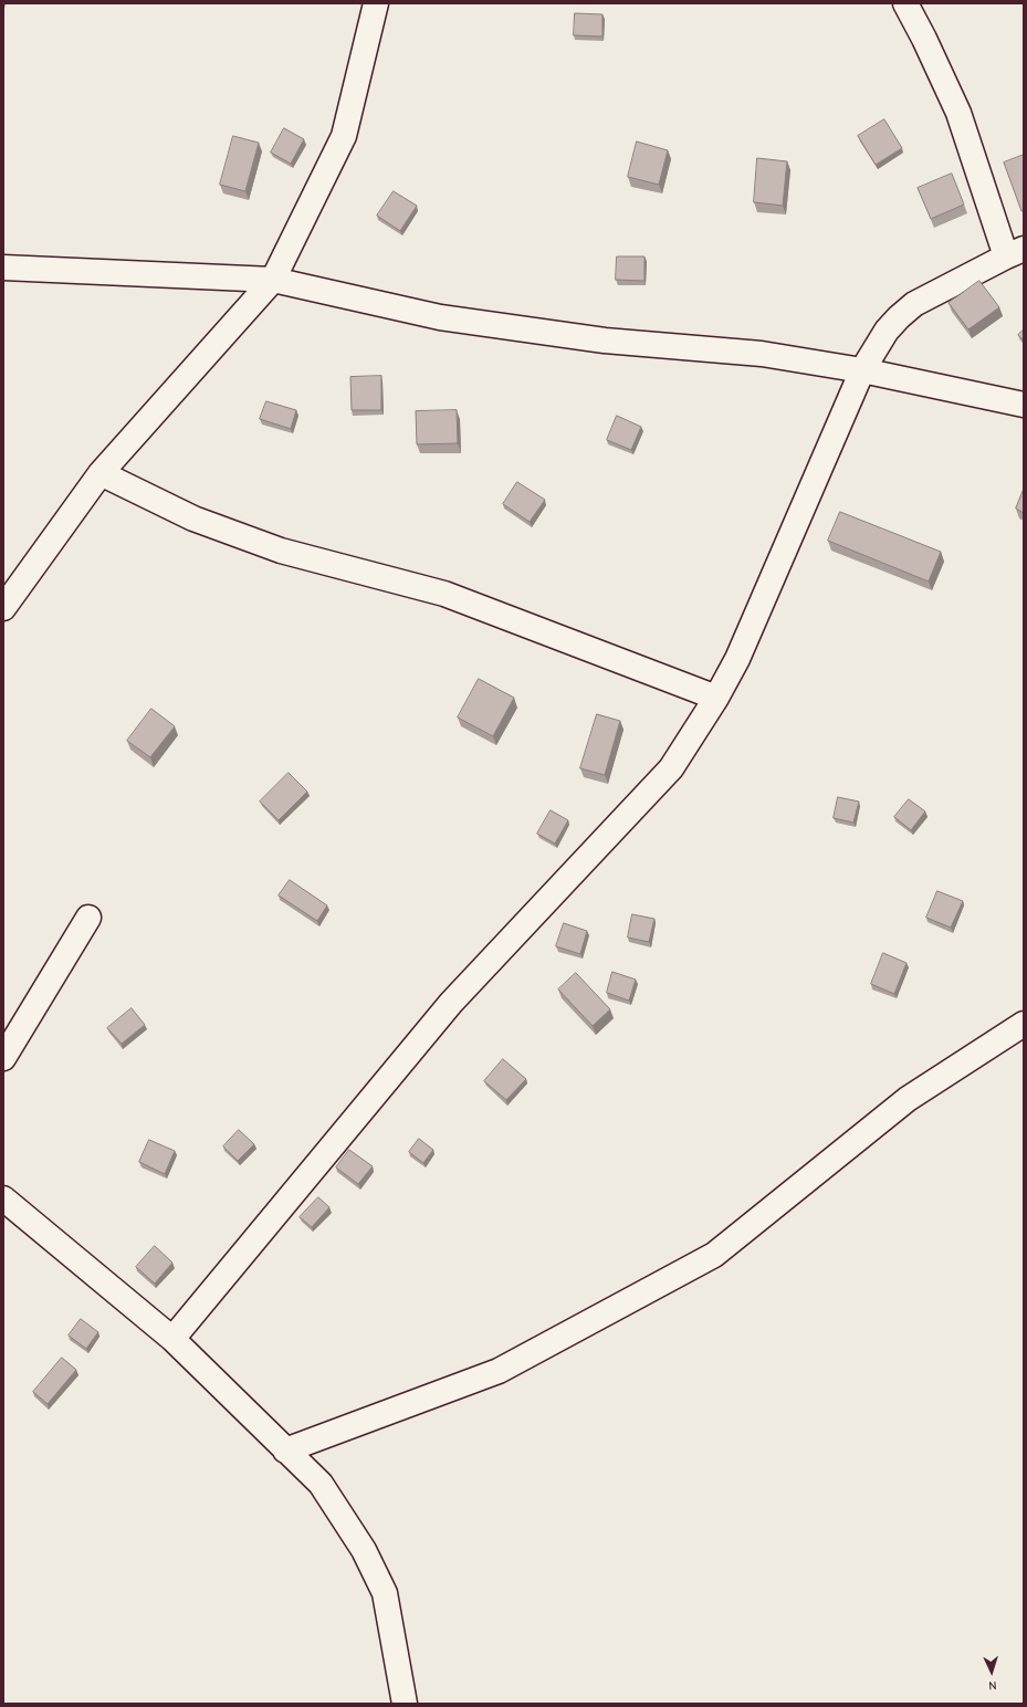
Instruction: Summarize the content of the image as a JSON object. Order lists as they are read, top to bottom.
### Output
{
  "north": "bottom"
}
